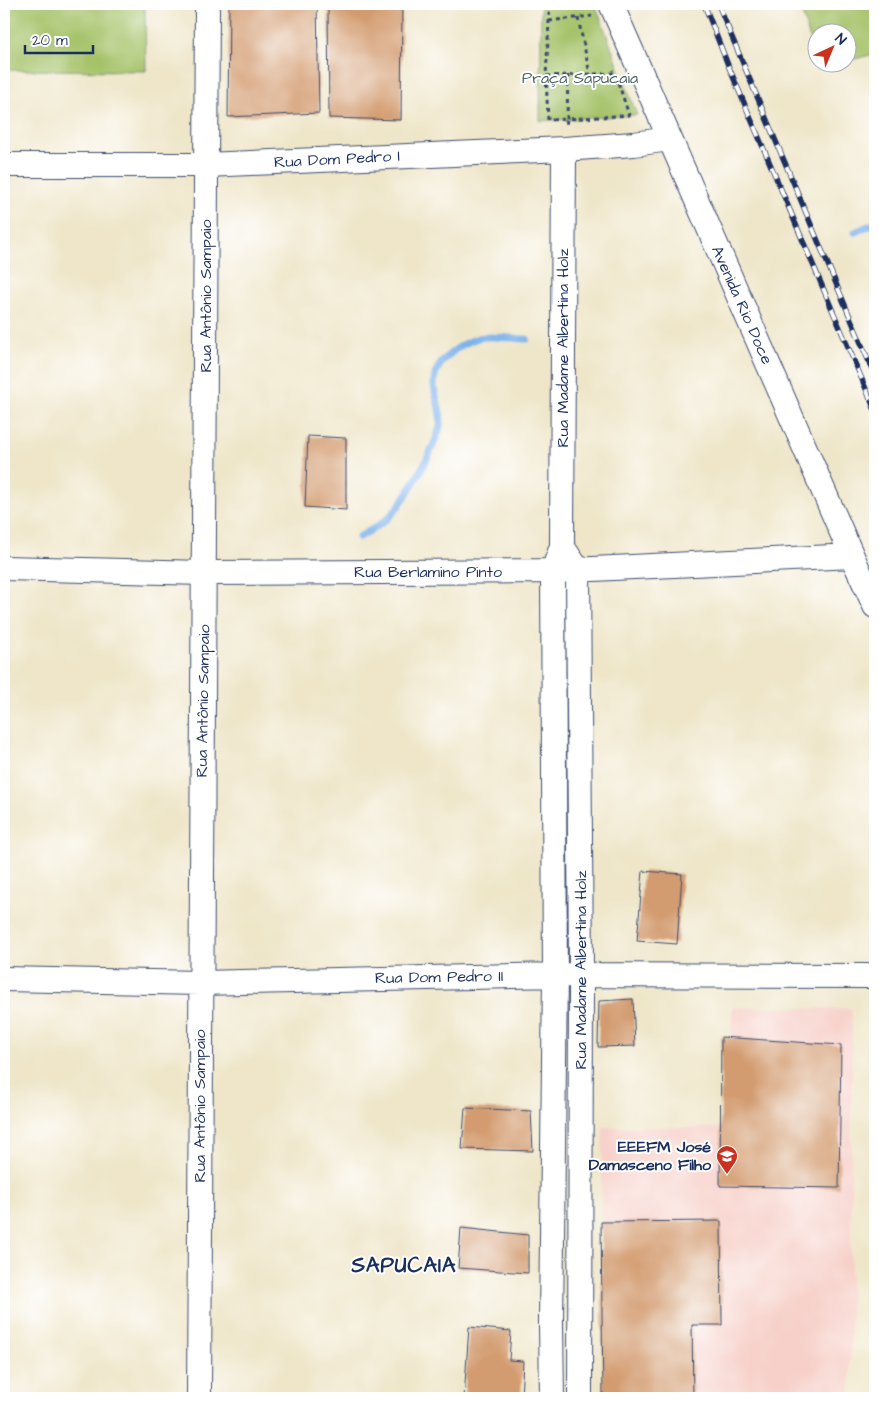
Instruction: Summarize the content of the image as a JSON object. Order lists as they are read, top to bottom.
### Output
{
  "streets": {
    "street": [
      "Rua Dom Pedro I",
      "Rua Antônio Sampaio",
      "Avenida Rio Doce",
      "Rua Madame Albertina Holz",
      "Rua Berlamino Pinto",
      "Rua Dom Pedro II"
    ]
  },
  "crossings": [
    ["Rua Dom Pedro I", "Rua Antônio Sampaio"],
    ["Rua Dom Pedro I", "Avenida Rio Doce"],
    ["Rua Dom Pedro I", "Rua Madame Albertina Holz"],
    ["Rua Antônio Sampaio", "Rua Berlamino Pinto"],
    ["Rua Antônio Sampaio", "Rua Dom Pedro II"],
    ["Avenida Rio Doce", "Rua Berlamino Pinto"],
    ["Rua Madame Albertina Holz", "Rua Berlamino Pinto"],
    ["Rua Madame Albertina Holz", "Rua Dom Pedro II"]
  ],
  "districts": ["SAPUCAIA"],
  "parks": ["Praça Sapucaia"],
  "places": {
    "school or university": ["EEEFM José Damasceno Filho"]
  },
  "scale_bar": "20 m",
  "north": "top right"
}
